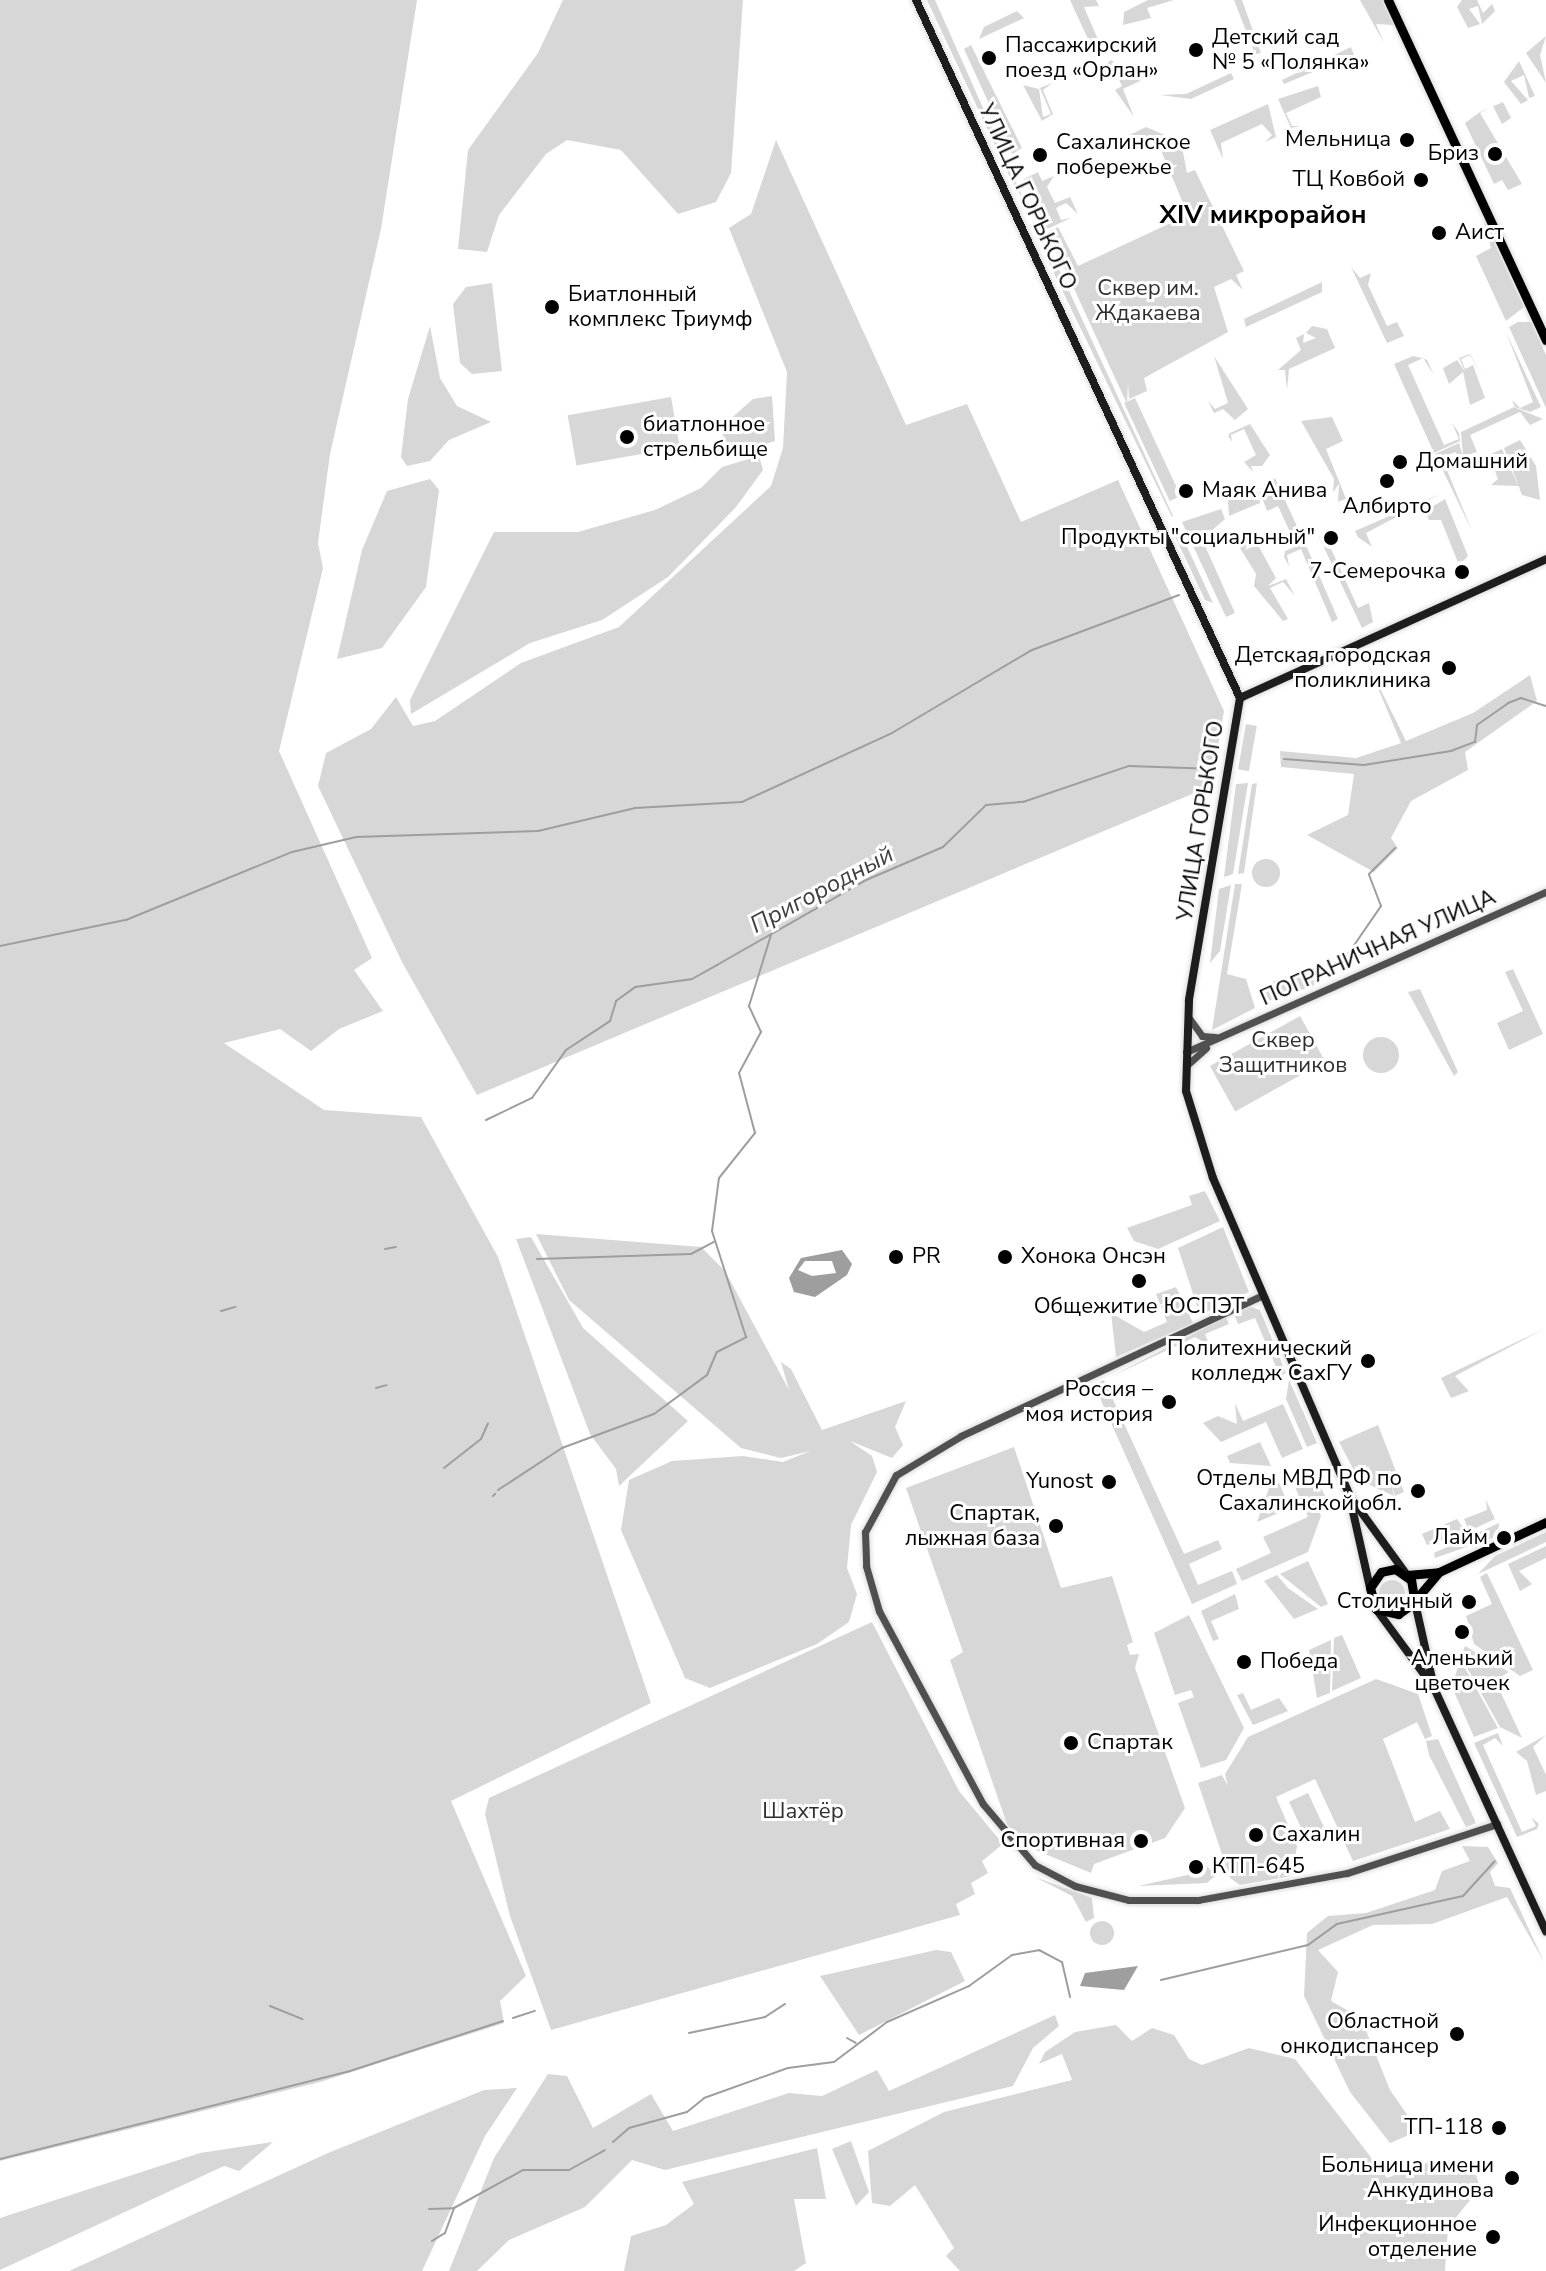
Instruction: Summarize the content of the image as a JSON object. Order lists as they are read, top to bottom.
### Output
{
  "streets": {
    "main road": ["УЛИЦА ГОРЬКОГО"],
    "street": ["ПОГРАНИЧНАЯ УЛИЦА"]
  },
  "crossings": [
    ["УЛИЦА ГОРЬКОГО", "ПОГРАНИЧНАЯ УЛИЦА"]
  ],
  "districts": ["XIV микрорайон"],
  "water": ["Пригородный"],
  "parks": ["Сквер им. Ждакаева", "Сквер Защитников", "Шахтёр"],
  "places": [
    "Детский сад № 5 «Полянка»",
    "Пассажирский поезд «Орлан»",
    "Мельница",
    "Бриз",
    "Сахалинское побережье",
    "ТЦ Ковбой",
    "Аист",
    "Биатлонный комплекс Триумф",
    "биатлонное стрельбище",
    "Домашний",
    "Албирто",
    "Маяк Анива",
    "Продукты \"социальный\"",
    "7-Семерочка",
    "Детская городская поликлиника",
    "PR",
    "Хонока Онсэн",
    "Общежитие ЮСПЭТ",
    "Политехнический колледж СахГУ",
    "Россия – моя история",
    "Yunost",
    "Отделы МВД РФ по Сахалинской обл.",
    "Спартак, лыжная база",
    "Лайм",
    "Столичный",
    "Аленький цветочек",
    "Победа",
    "Спартак",
    "Сахалин",
    "Спортивная",
    "КТП-645",
    "Областной онкодиспансер",
    "ТП-118",
    "Больница имени Анкудинова",
    "Инфекционное отделение"
  ]
}
